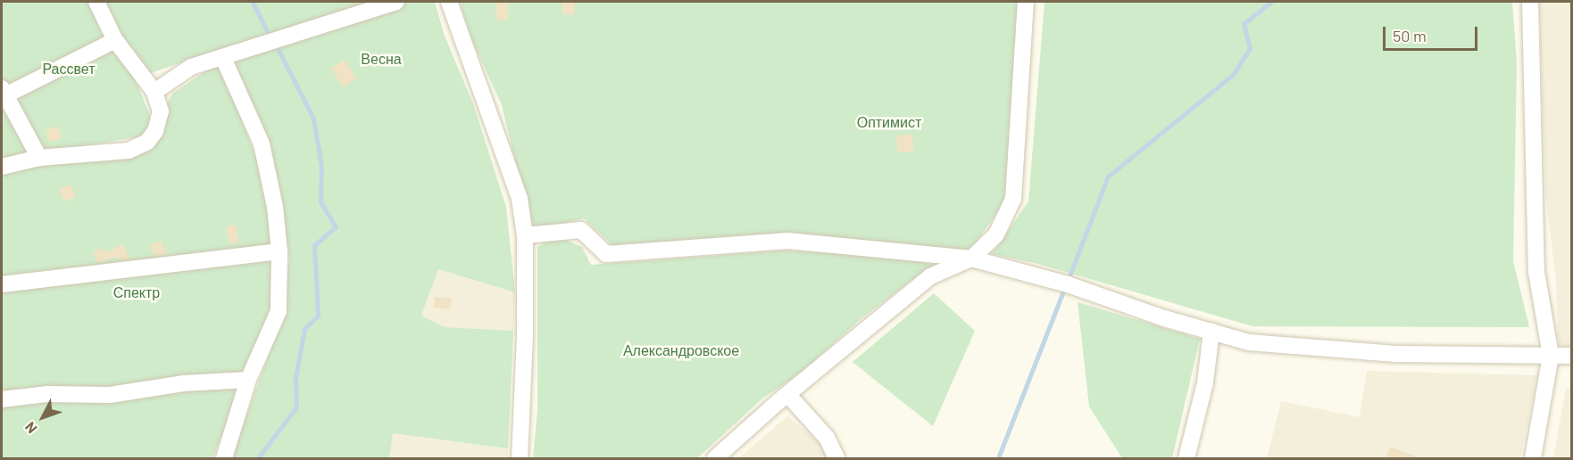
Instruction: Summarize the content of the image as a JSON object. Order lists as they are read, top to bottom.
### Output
{
  "parks": [
    "Весна",
    "Рассвет",
    "Оптимист",
    "Спектр",
    "Александровское"
  ],
  "scale_bar": "50 m",
  "north": "bottom left"
}
